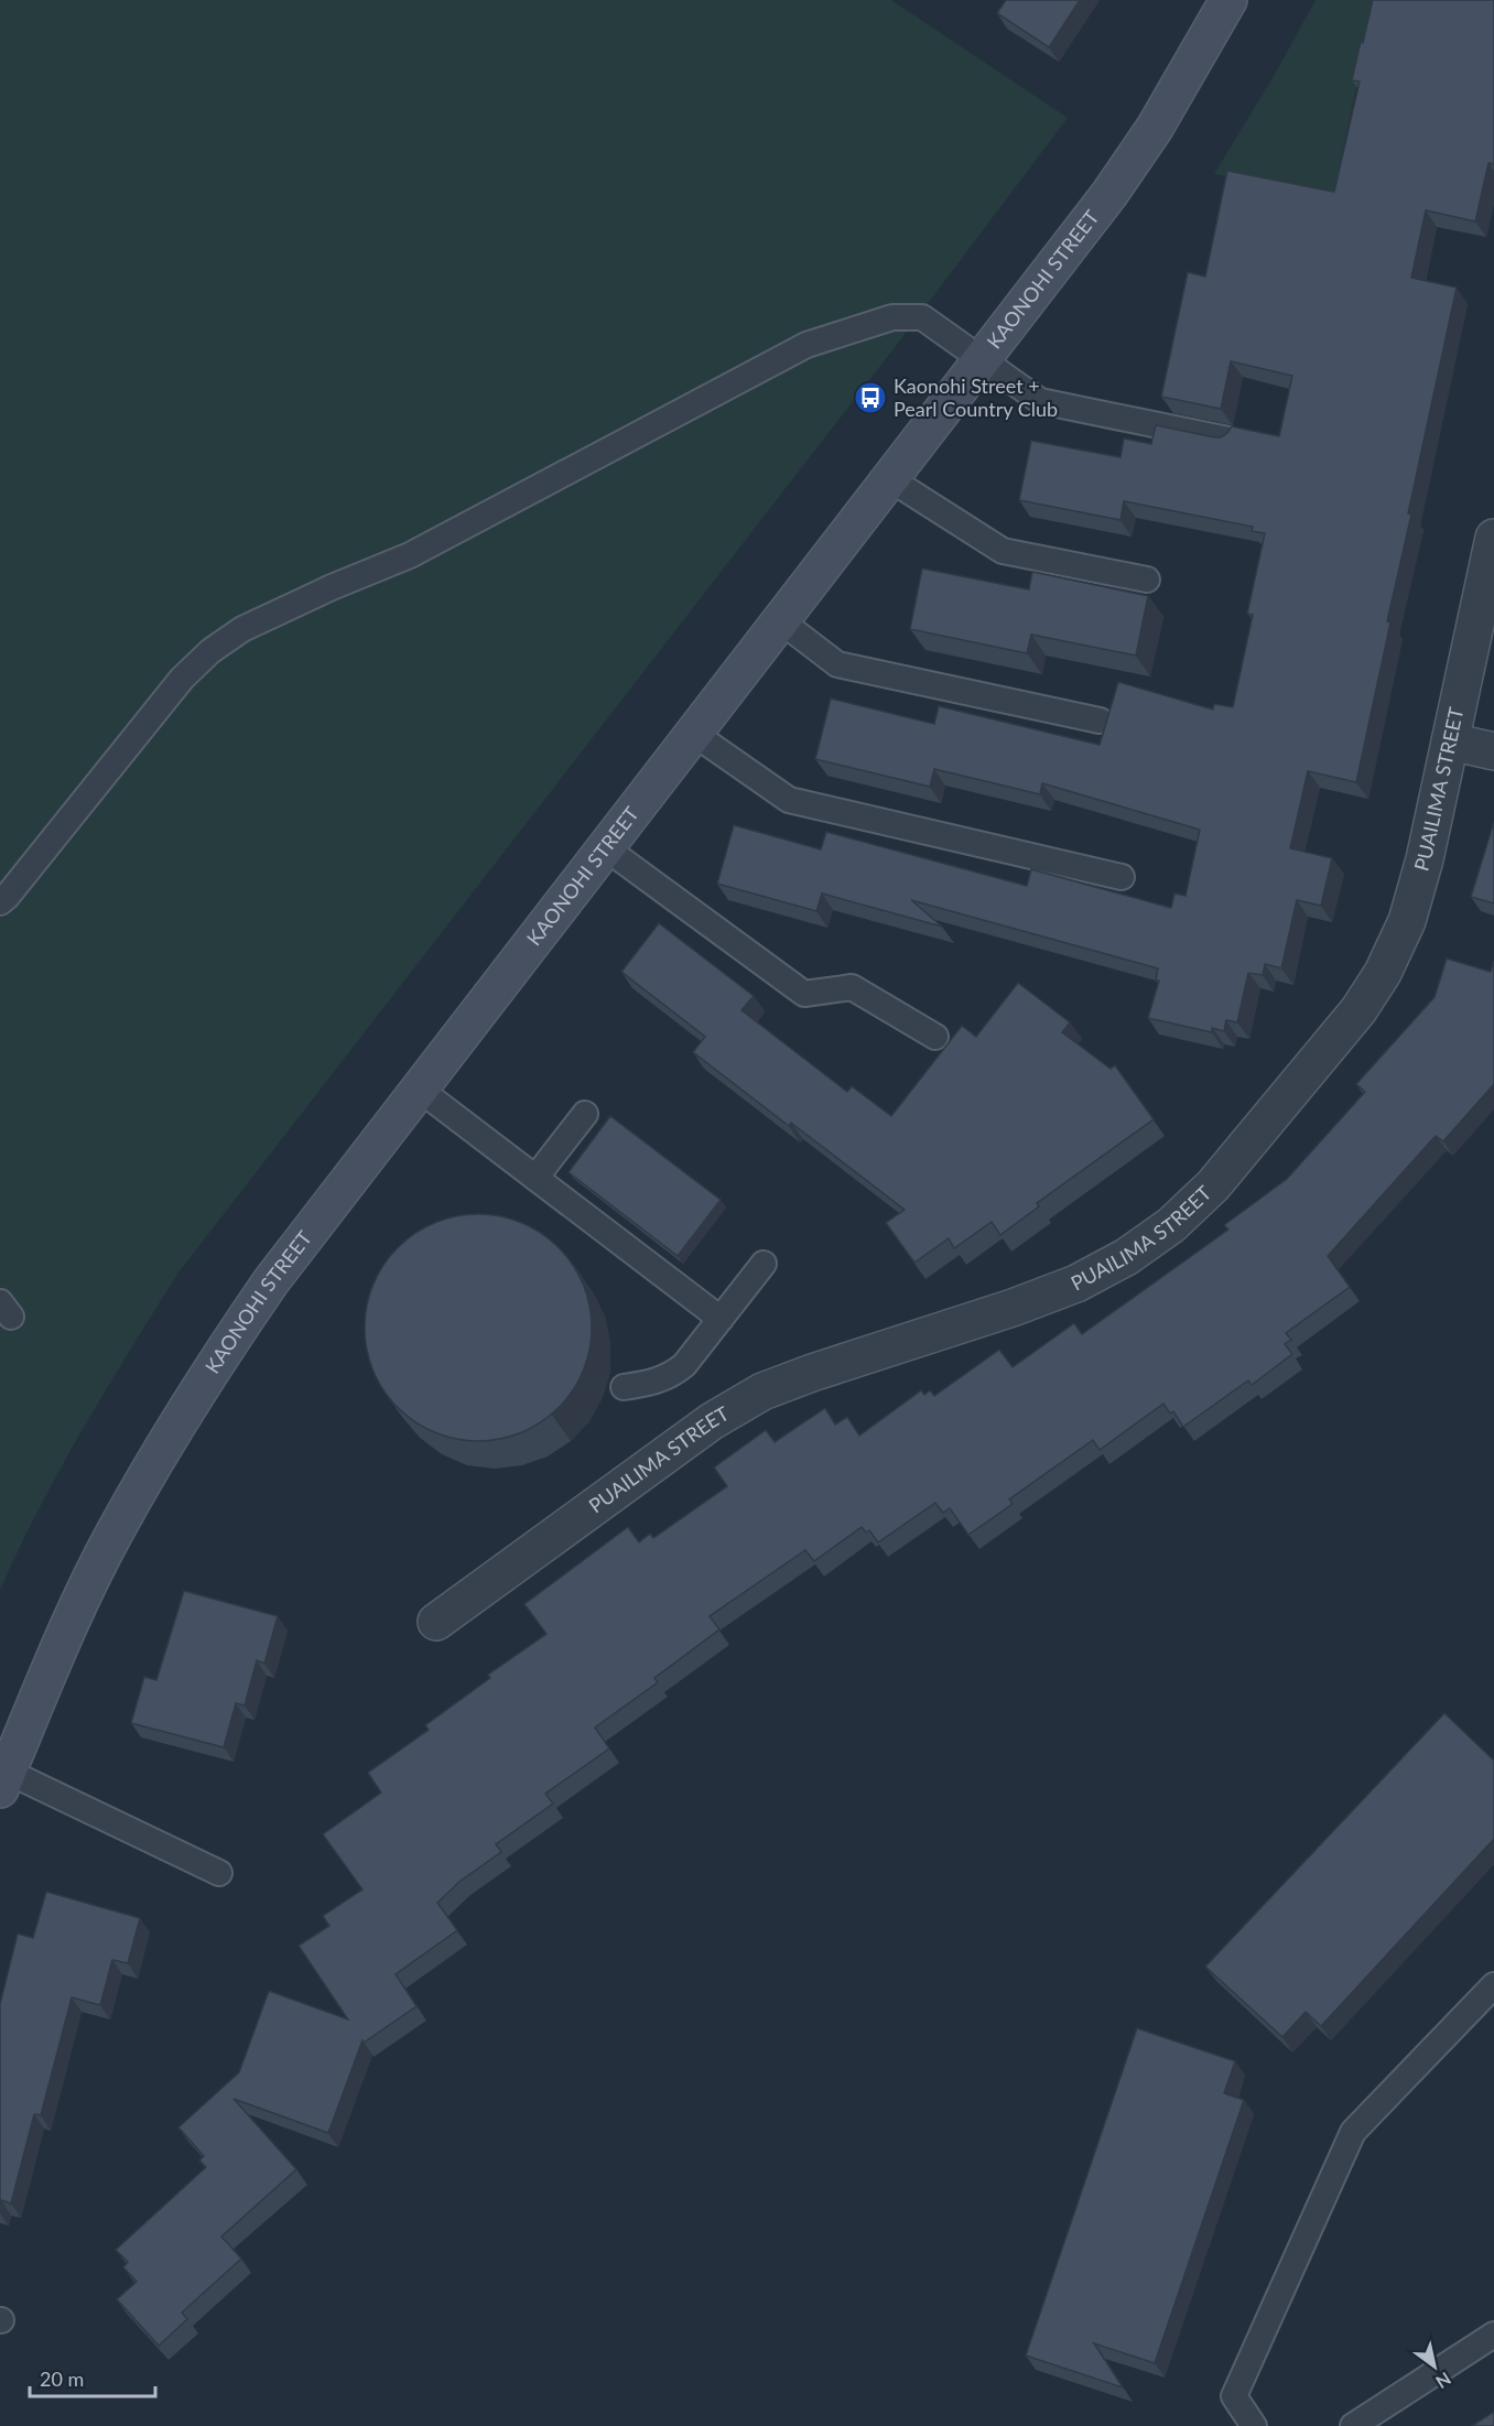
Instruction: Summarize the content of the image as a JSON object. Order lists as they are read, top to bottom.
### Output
{
  "streets": {
    "street": ["KAONOHI STREET", "PUAILIMA STREET"]
  },
  "places": {
    "bus stop": ["Kaonohi Street + Pearl Country Club"]
  },
  "scale_bar": "20 m",
  "north": "bottom right"
}
